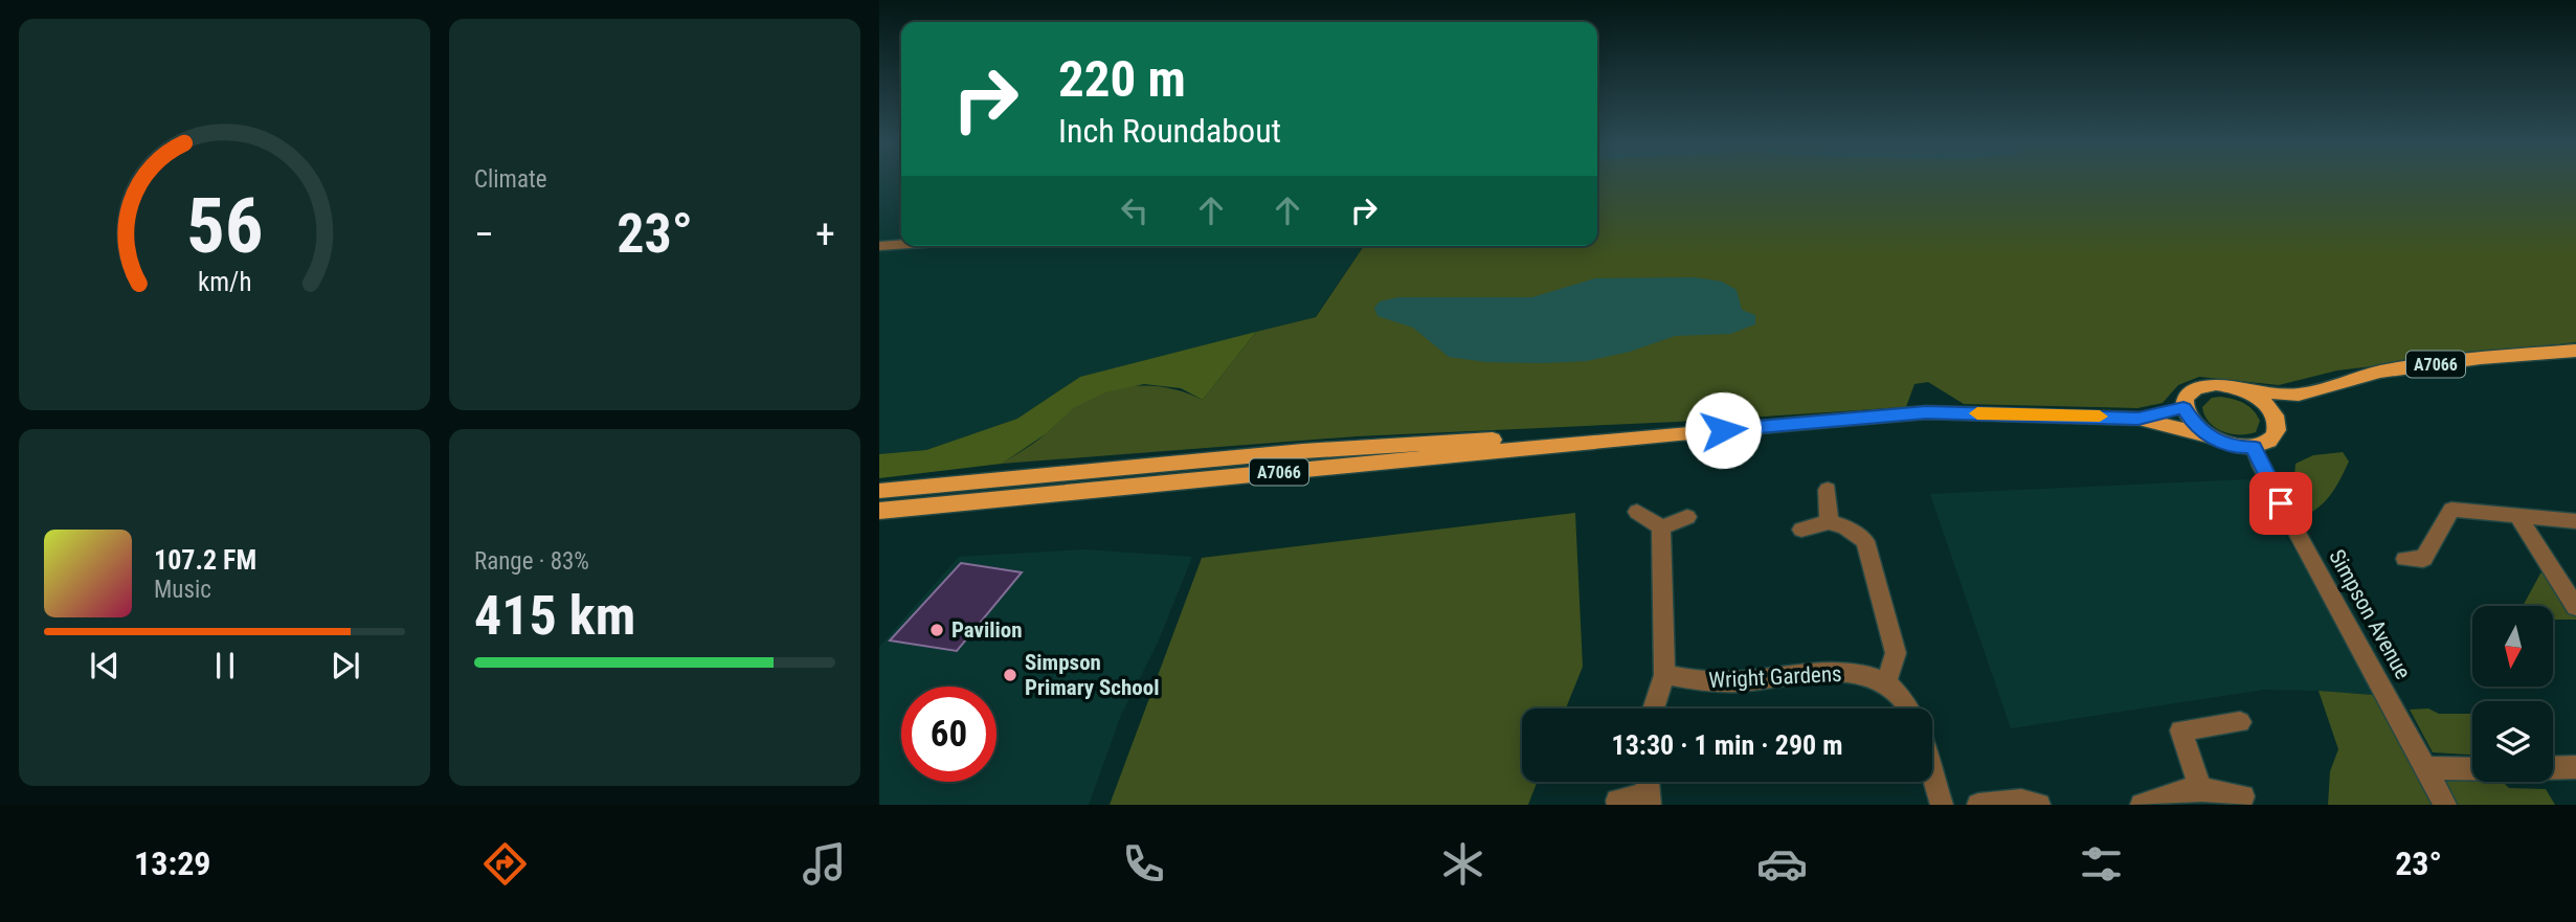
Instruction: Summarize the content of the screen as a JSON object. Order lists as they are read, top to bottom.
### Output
{
  "streets": {
    "main road": ["A7066"],
    "street": ["Simpson Avenue", "Wright Gardens"]
  },
  "crossings": [
    ["A7066", "Simpson Avenue"]
  ],
  "places": ["Pavilion", "Simpson Primary School"],
  "north": "bottom",
  "page": {
    "tile": [
      "Climate",
      ["Range · 83%", "415 km"]
    ],
    "turn": ["220 m", "Inch Roundabout"],
    "heat": ["−", "23°", "+"],
    "song": ["107.2 FM", "Music"],
    "limit": "60",
    "trip": "13:30 · 1 min · 290 m",
    "tabs": ["13:29", "23°"],
    "gauge": ["56", "km/h"]
  }
}
